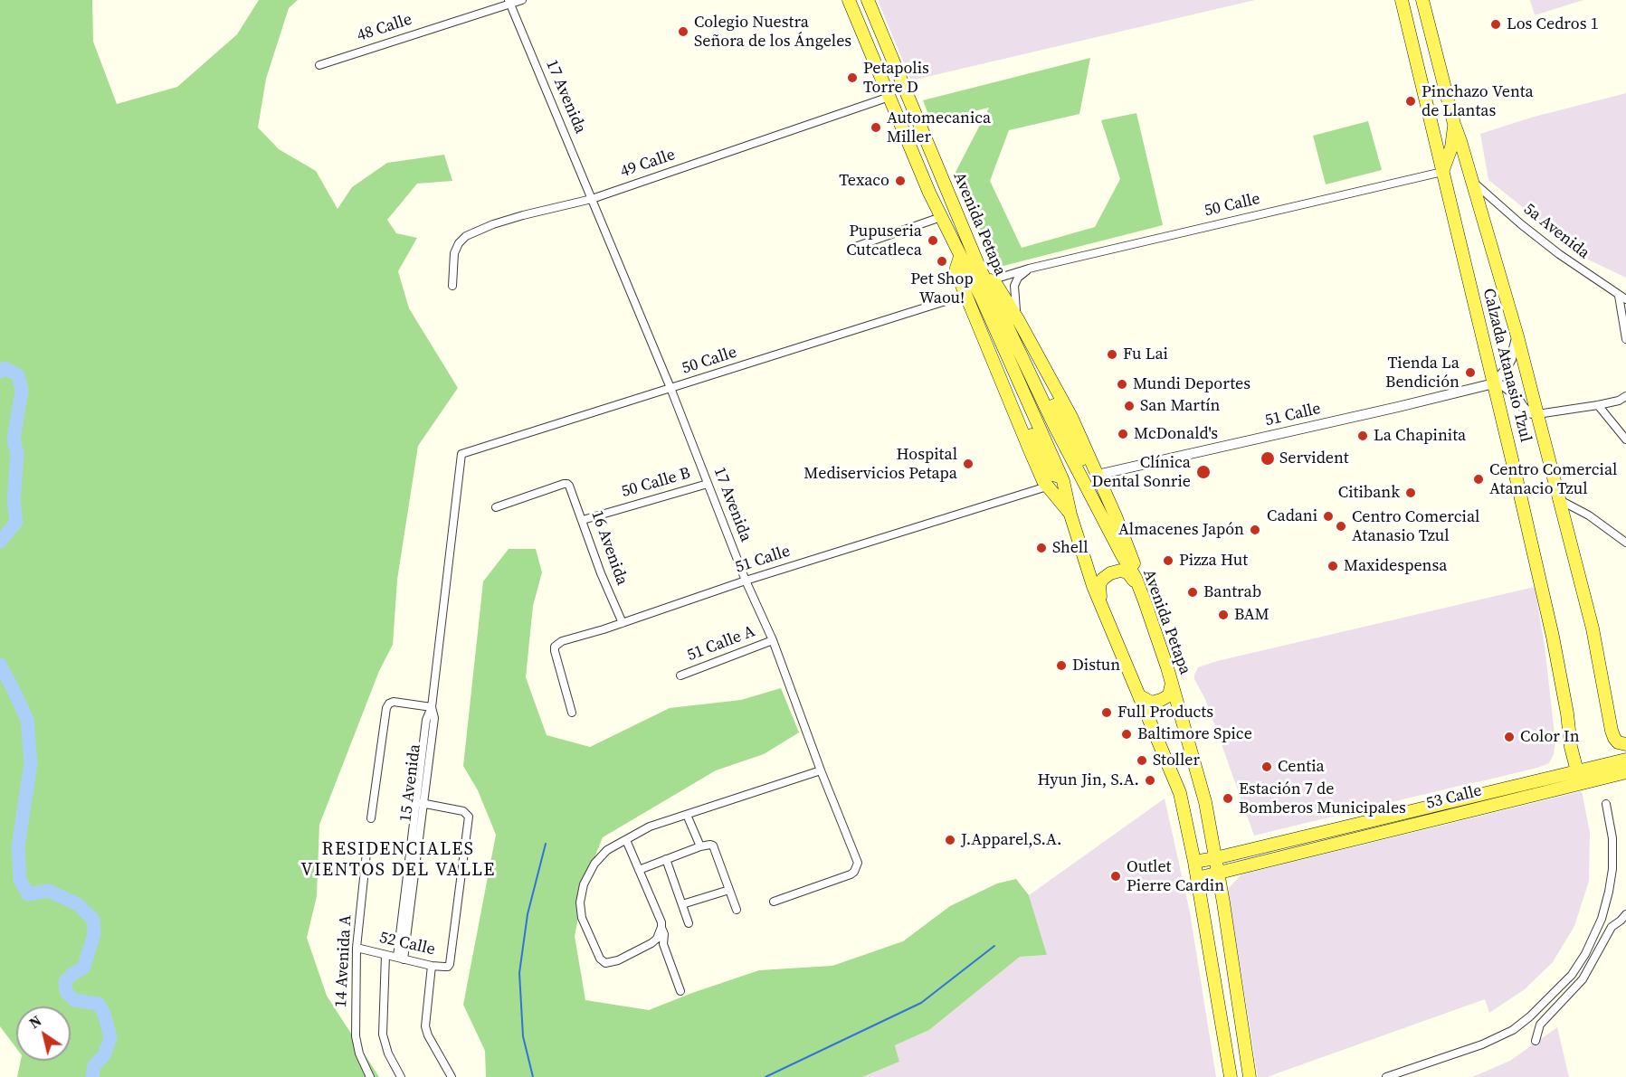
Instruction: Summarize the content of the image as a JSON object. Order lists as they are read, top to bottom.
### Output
{
  "streets": {
    "main road": ["Avenida Petapa", "Calzada Atanasio Tzul", "53 Calle"],
    "street": [
      "48 Calle",
      "17 Avenida",
      "49 Calle",
      "50 Calle",
      "5a Avenida",
      "51 Calle",
      "50 Calle B",
      "16 Avenida",
      "51 Calle A",
      "15 Avenida",
      "52 Calle",
      "14 Avenida A"
    ]
  },
  "crossings": [
    ["48 Calle", "17 Avenida"],
    ["17 Avenida", "49 Calle"],
    ["17 Avenida", "50 Calle"],
    ["17 Avenida", "51 Calle"],
    ["17 Avenida", "50 Calle B"],
    ["17 Avenida", "51 Calle A"],
    ["49 Calle", "Avenida Petapa"],
    ["50 Calle", "Calzada Atanasio Tzul"],
    ["50 Calle", "15 Avenida"],
    ["Avenida Petapa", "53 Calle"],
    ["5a Avenida", "Calzada Atanasio Tzul"],
    ["Calzada Atanasio Tzul", "51 Calle"],
    ["Calzada Atanasio Tzul", "53 Calle"],
    ["51 Calle", "16 Avenida"],
    ["50 Calle B", "16 Avenida"],
    ["15 Avenida", "52 Calle"],
    ["52 Calle", "14 Avenida A"]
  ],
  "districts": ["RESIDENCIALES VIENTOS DEL VALLE"],
  "places": [
    "Los Cedros 1",
    "Colegio Nuestra Señora de los Ángeles",
    "Petapolis Torre D",
    "Pinchazo Venta de Llantas",
    "Automecanica Miller",
    "Texaco",
    "Pupuseria Cutcatleca",
    "Pet Shop Waou!",
    "Fu Lai",
    "Tienda La Bendición",
    "Mundi Deportes",
    "San Martín",
    "McDonald's",
    "La Chapinita",
    "Servident",
    "Hospital Mediservicios Petapa",
    "Clínica Dental Sonrie",
    "Centro Comercial Atanacio Tzul",
    "Citibank",
    "Cadani",
    "Centro Comercial Atanasio Tzul",
    "Almacenes Japón",
    "Shell",
    "Pizza Hut",
    "Maxidespensa",
    "Bantrab",
    "BAM",
    "Distun",
    "Full Products",
    "Baltimore Spice",
    "Color In",
    "Stoller",
    "Centia",
    "Hyun Jin, S.A.",
    "Estación 7 de Bomberos Municipales",
    "J.Apparel,S.A.",
    "Outlet Pierre Cardin"
  ],
  "north": "top left"
}
